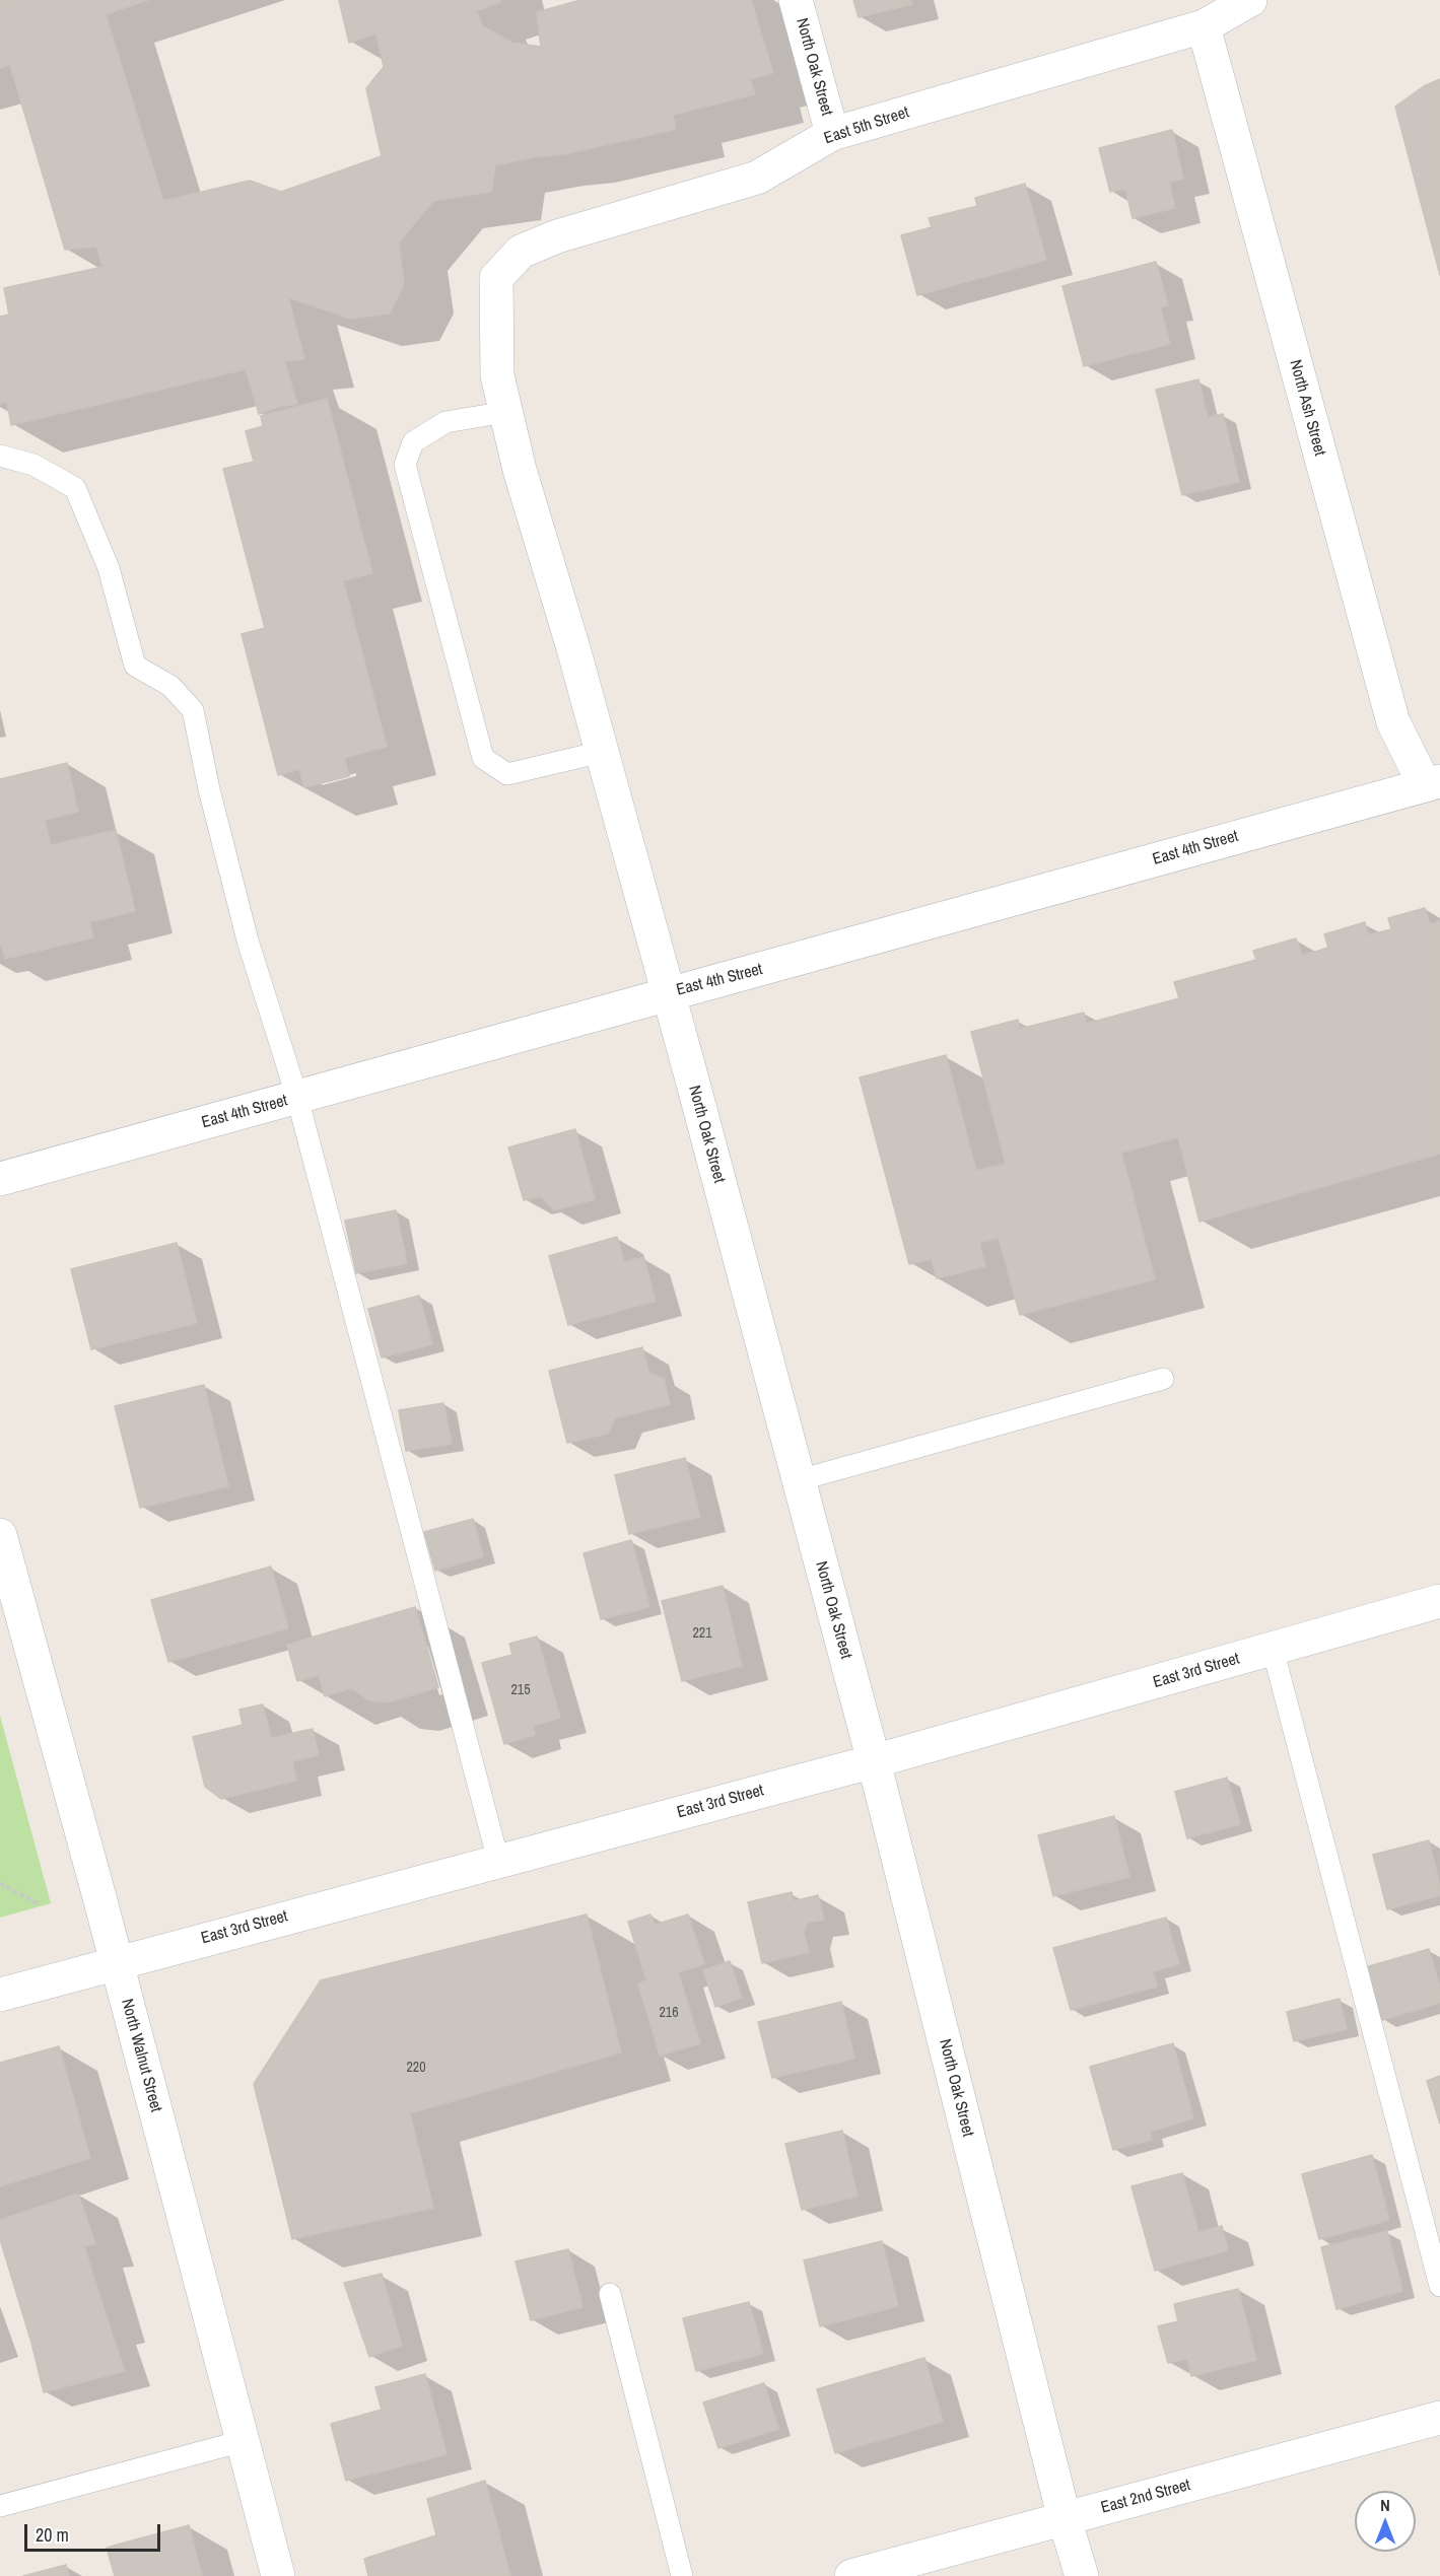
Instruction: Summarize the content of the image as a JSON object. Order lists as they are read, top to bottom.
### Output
{
  "streets": {
    "street": [
      "North Oak Street",
      "East 5th Street",
      "North Ash Street",
      "East 4th Street",
      "East 3rd Street",
      "North Walnut Street",
      "East 2nd Street"
    ]
  },
  "crossings": [
    ["North Oak Street", "East 5th Street"],
    ["North Oak Street", "East 4th Street"],
    ["North Oak Street", "East 3rd Street"],
    ["North Oak Street", "East 2nd Street"],
    ["East 5th Street", "North Ash Street"],
    ["North Ash Street", "East 4th Street"],
    ["East 3rd Street", "North Walnut Street"]
  ],
  "house_numbers": [
    "221",
    "215",
    "216",
    "220"
  ],
  "scale_bar": "20 m",
  "north": "top"
}
